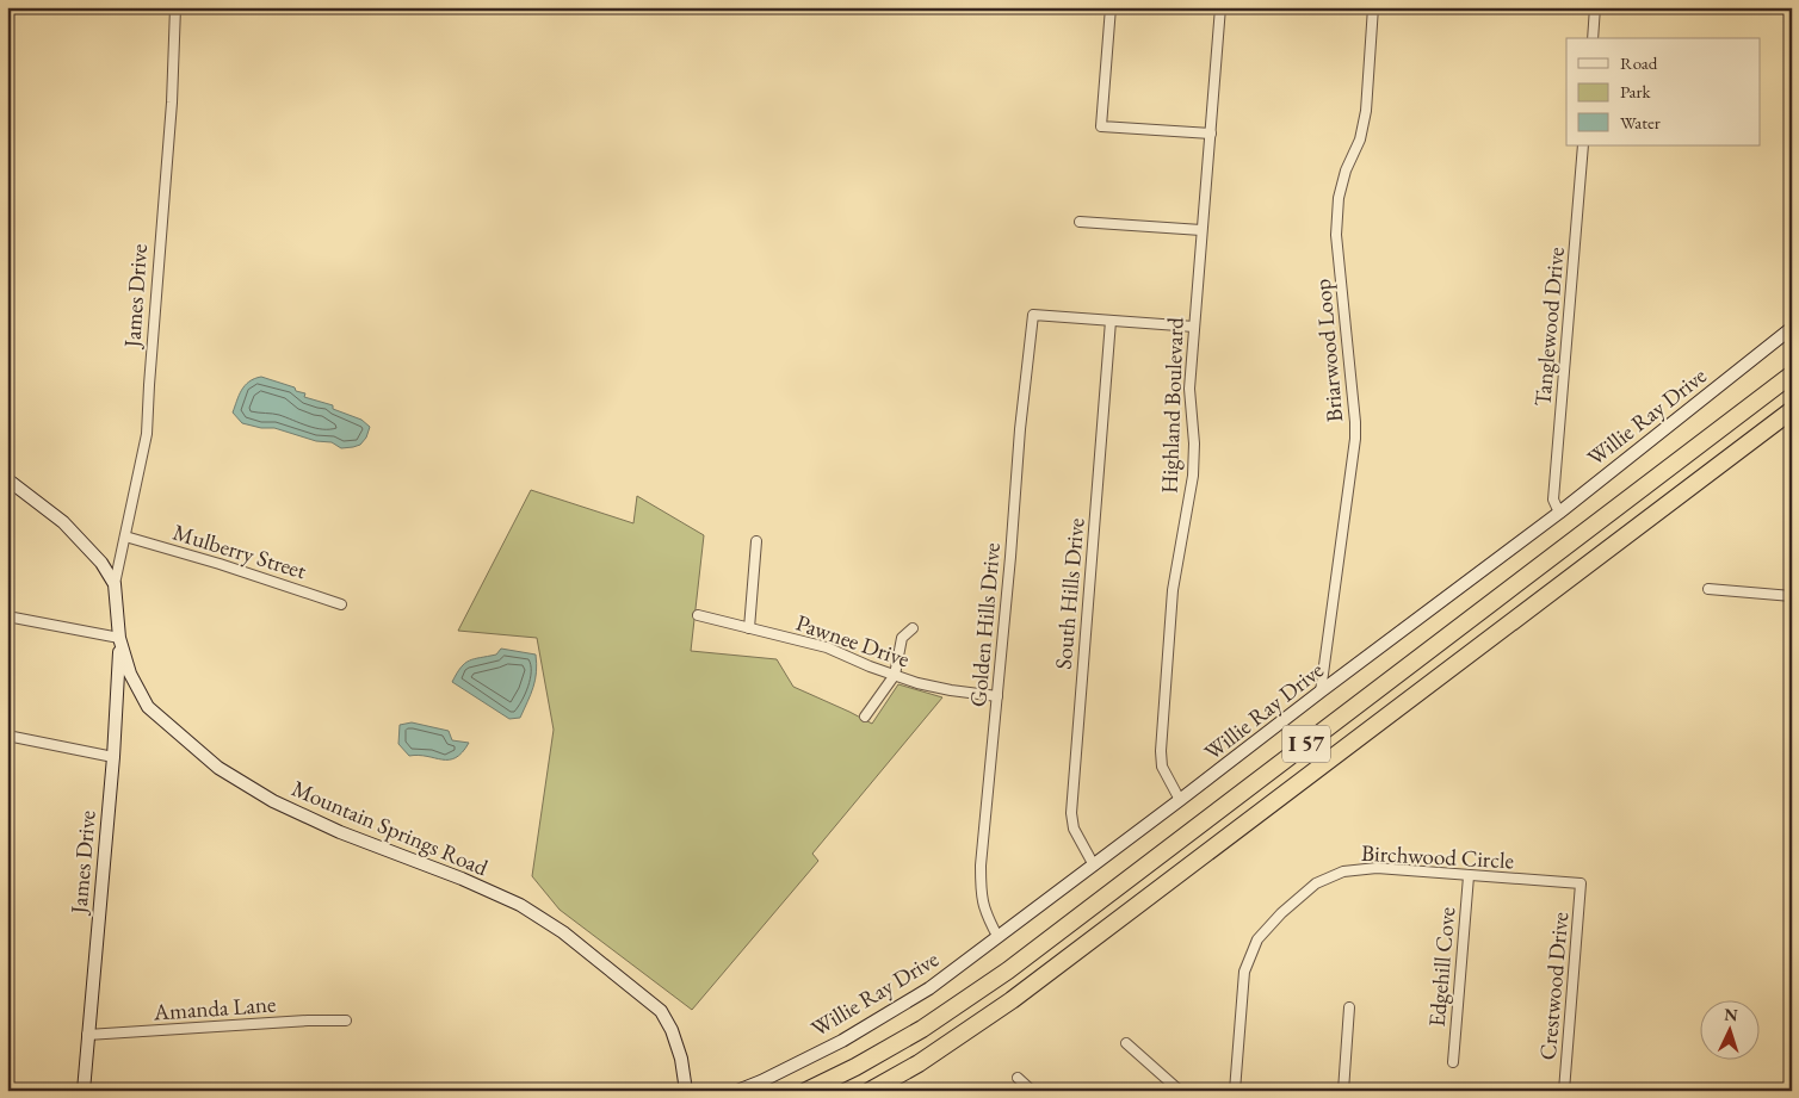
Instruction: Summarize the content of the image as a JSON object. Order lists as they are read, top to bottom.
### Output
{
  "streets": {
    "highway": ["I 57"],
    "street": [
      "James Drive",
      "Tanglewood Drive",
      "Briarwood Loop",
      "Highland Boulevard",
      "Willie Ray Drive",
      "Mulberry Street",
      "South Hills Drive",
      "Golden Hills Drive",
      "Pawnee Drive",
      "Mountain Springs Road",
      "Birchwood Circle",
      "Edgehill Cove",
      "Crestwood Drive",
      "Amanda Lane"
    ]
  },
  "crossings": [
    ["James Drive", "Mulberry Street"],
    ["James Drive", "Mountain Springs Road"],
    ["James Drive", "Amanda Lane"],
    ["Tanglewood Drive", "Willie Ray Drive"],
    ["Briarwood Loop", "Willie Ray Drive"],
    ["Highland Boulevard", "Willie Ray Drive"],
    ["Willie Ray Drive", "South Hills Drive"],
    ["Willie Ray Drive", "Golden Hills Drive"],
    ["South Hills Drive", "Golden Hills Drive"],
    ["Golden Hills Drive", "Pawnee Drive"],
    ["Birchwood Circle", "Edgehill Cove"],
    ["Birchwood Circle", "Crestwood Drive"]
  ],
  "legend": ["Road", "Park", "Water"],
  "north": "top"
}
